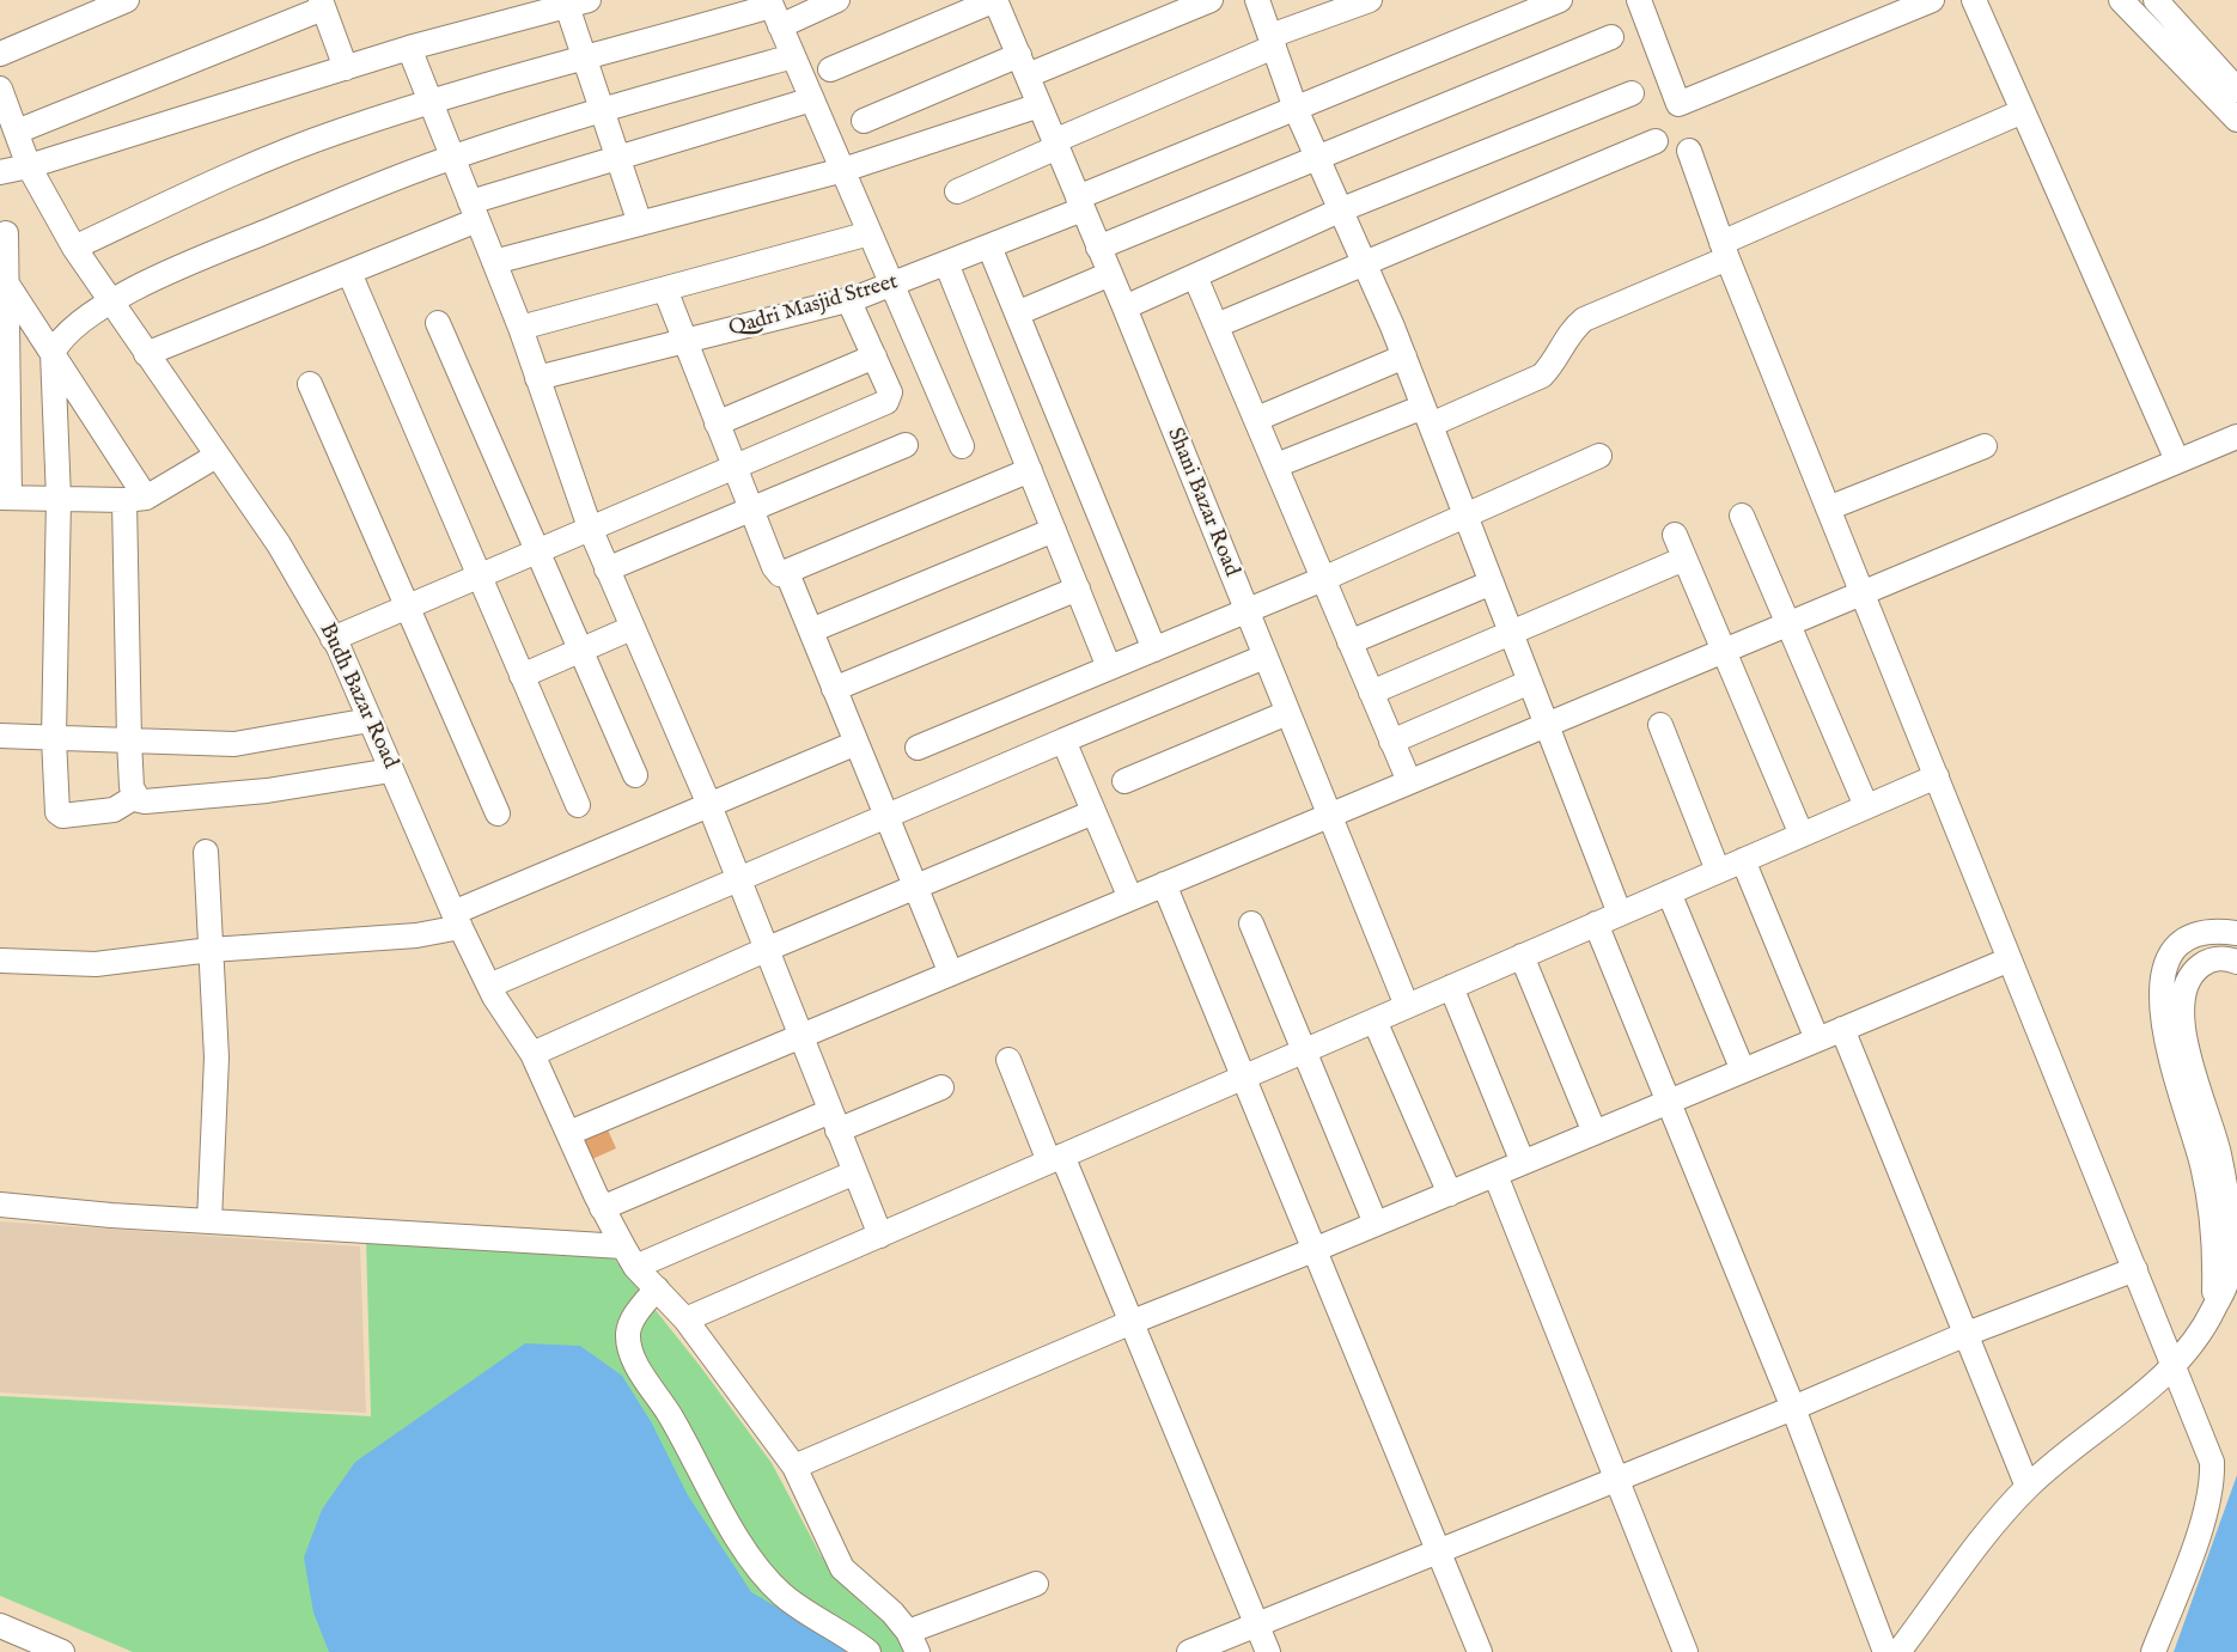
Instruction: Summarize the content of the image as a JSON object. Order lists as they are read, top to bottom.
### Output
{
  "streets": {
    "street": ["Qadri Masjid Street", "Shani Bazar Road", "Budh Bazar Road"]
  },
  "crossings": [
    ["Qadri Masjid Street", "Shani Bazar Road"]
  ]
}
